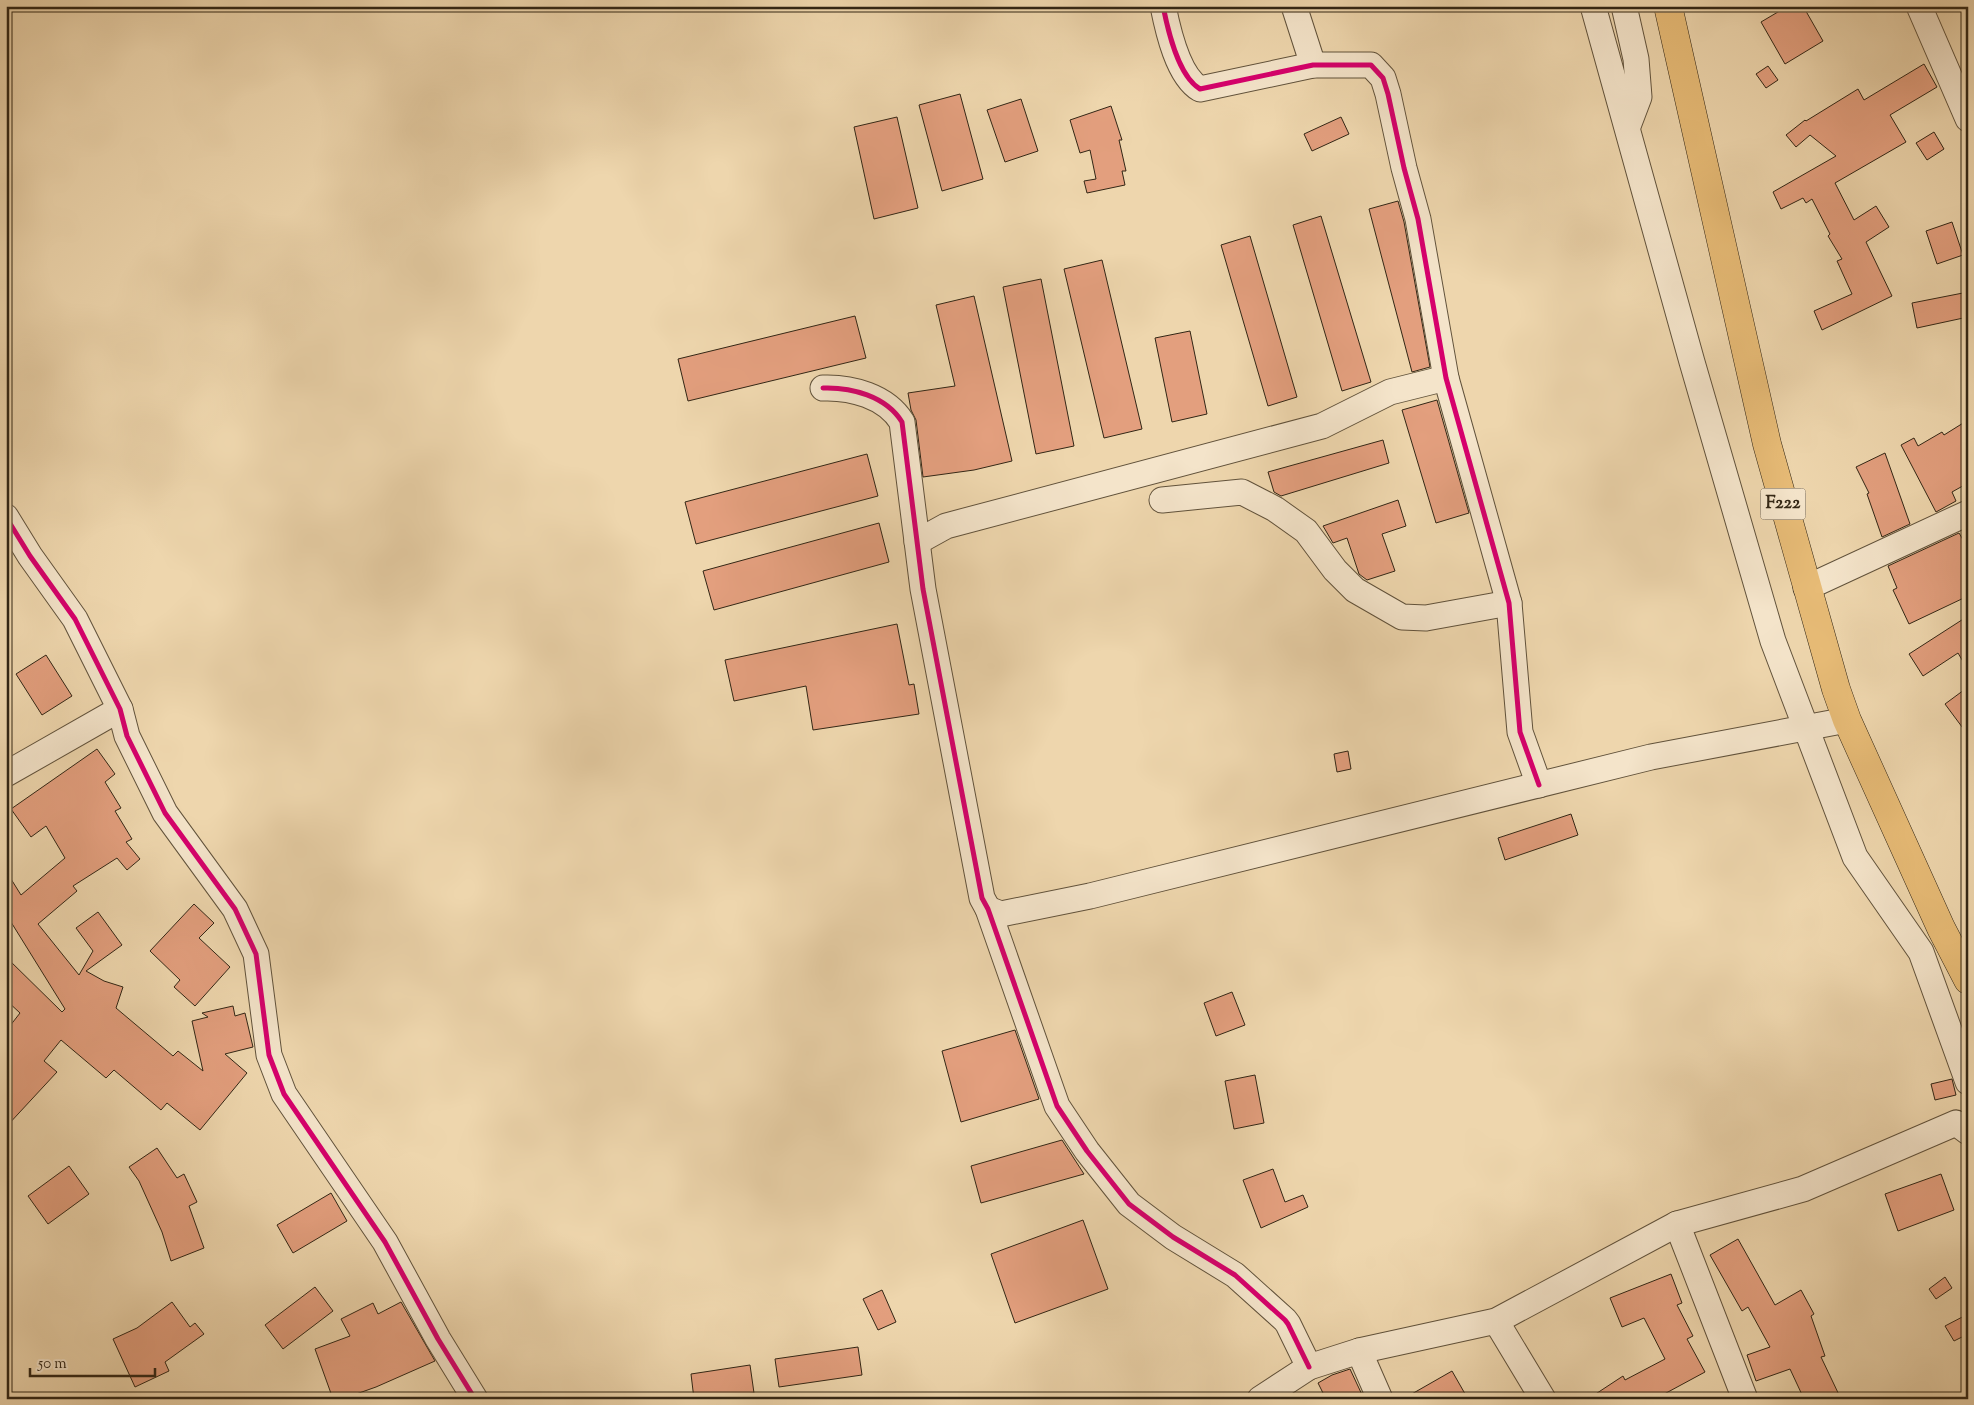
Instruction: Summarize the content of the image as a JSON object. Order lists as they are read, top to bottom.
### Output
{
  "streets": {
    "main road": ["F222"]
  },
  "scale_bar": "50 m"
}
